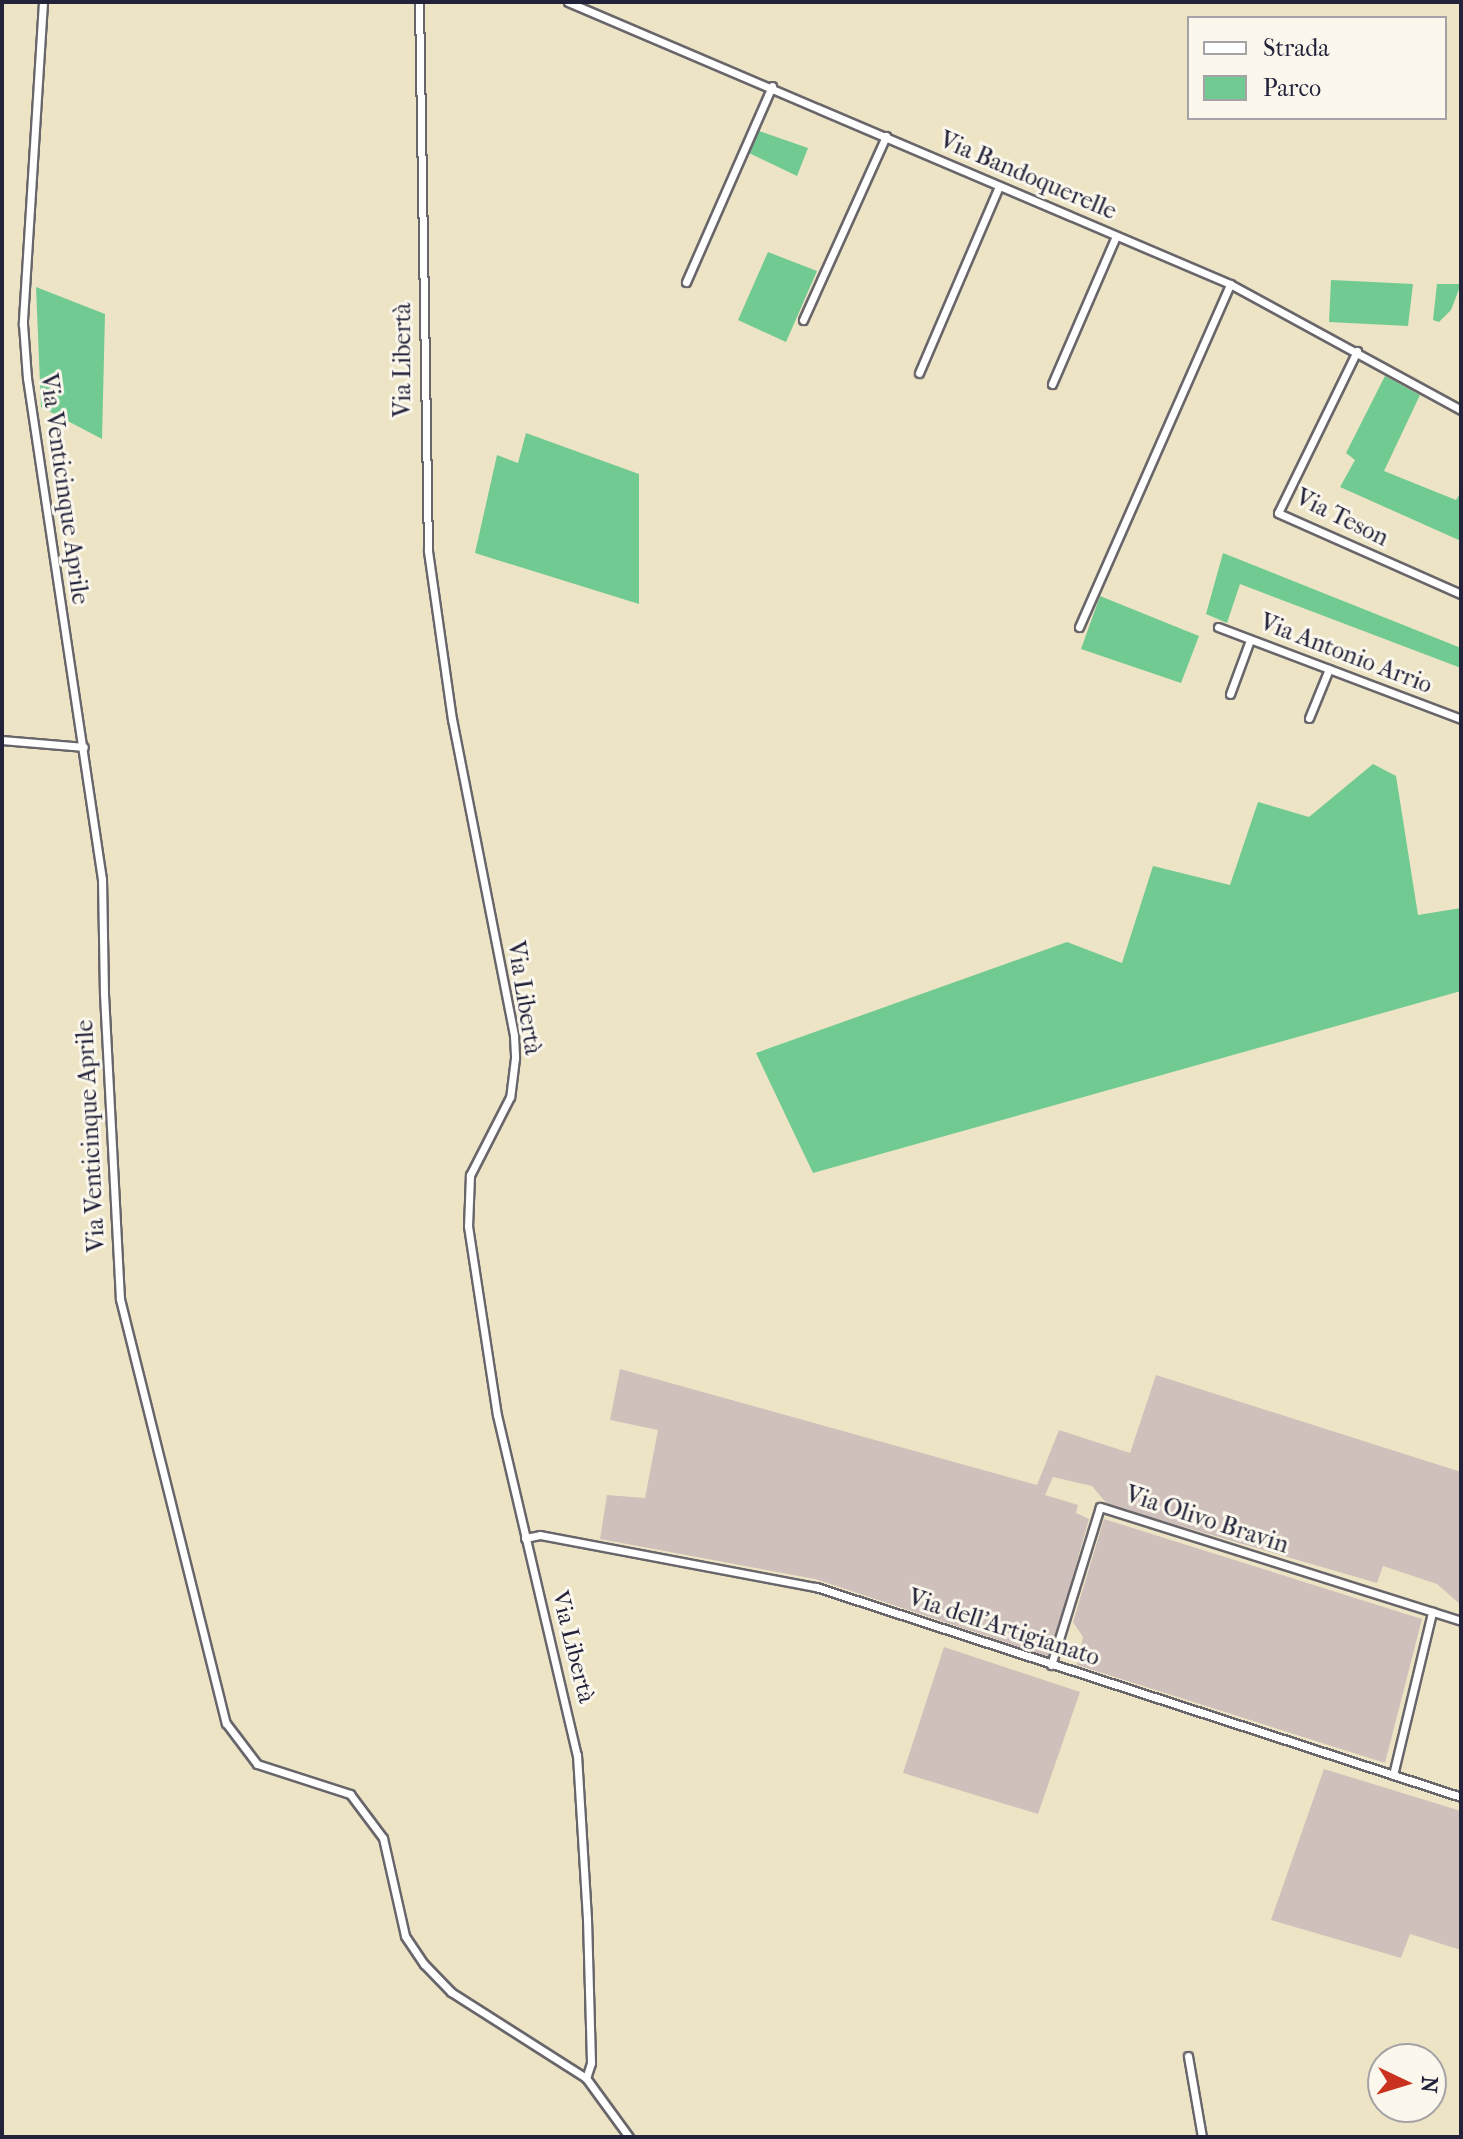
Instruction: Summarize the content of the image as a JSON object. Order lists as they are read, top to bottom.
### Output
{
  "streets": {
    "street": [
      "Via Bandoquerelle",
      "Via Libertà",
      "Via Venticinque Aprile",
      "Via Teson",
      "Via Antonio Arrio",
      "Via Olivo Bravin",
      "Via dell'Artigianato"
    ]
  },
  "crossings": [
    ["Via Bandoquerelle", "Via Teson"],
    ["Via Libertà", "Via Venticinque Aprile"],
    ["Via Libertà", "Via dell'Artigianato"],
    ["Via Olivo Bravin", "Via dell'Artigianato"]
  ],
  "legend": ["Strada", "Parco"],
  "north": "right"
}
